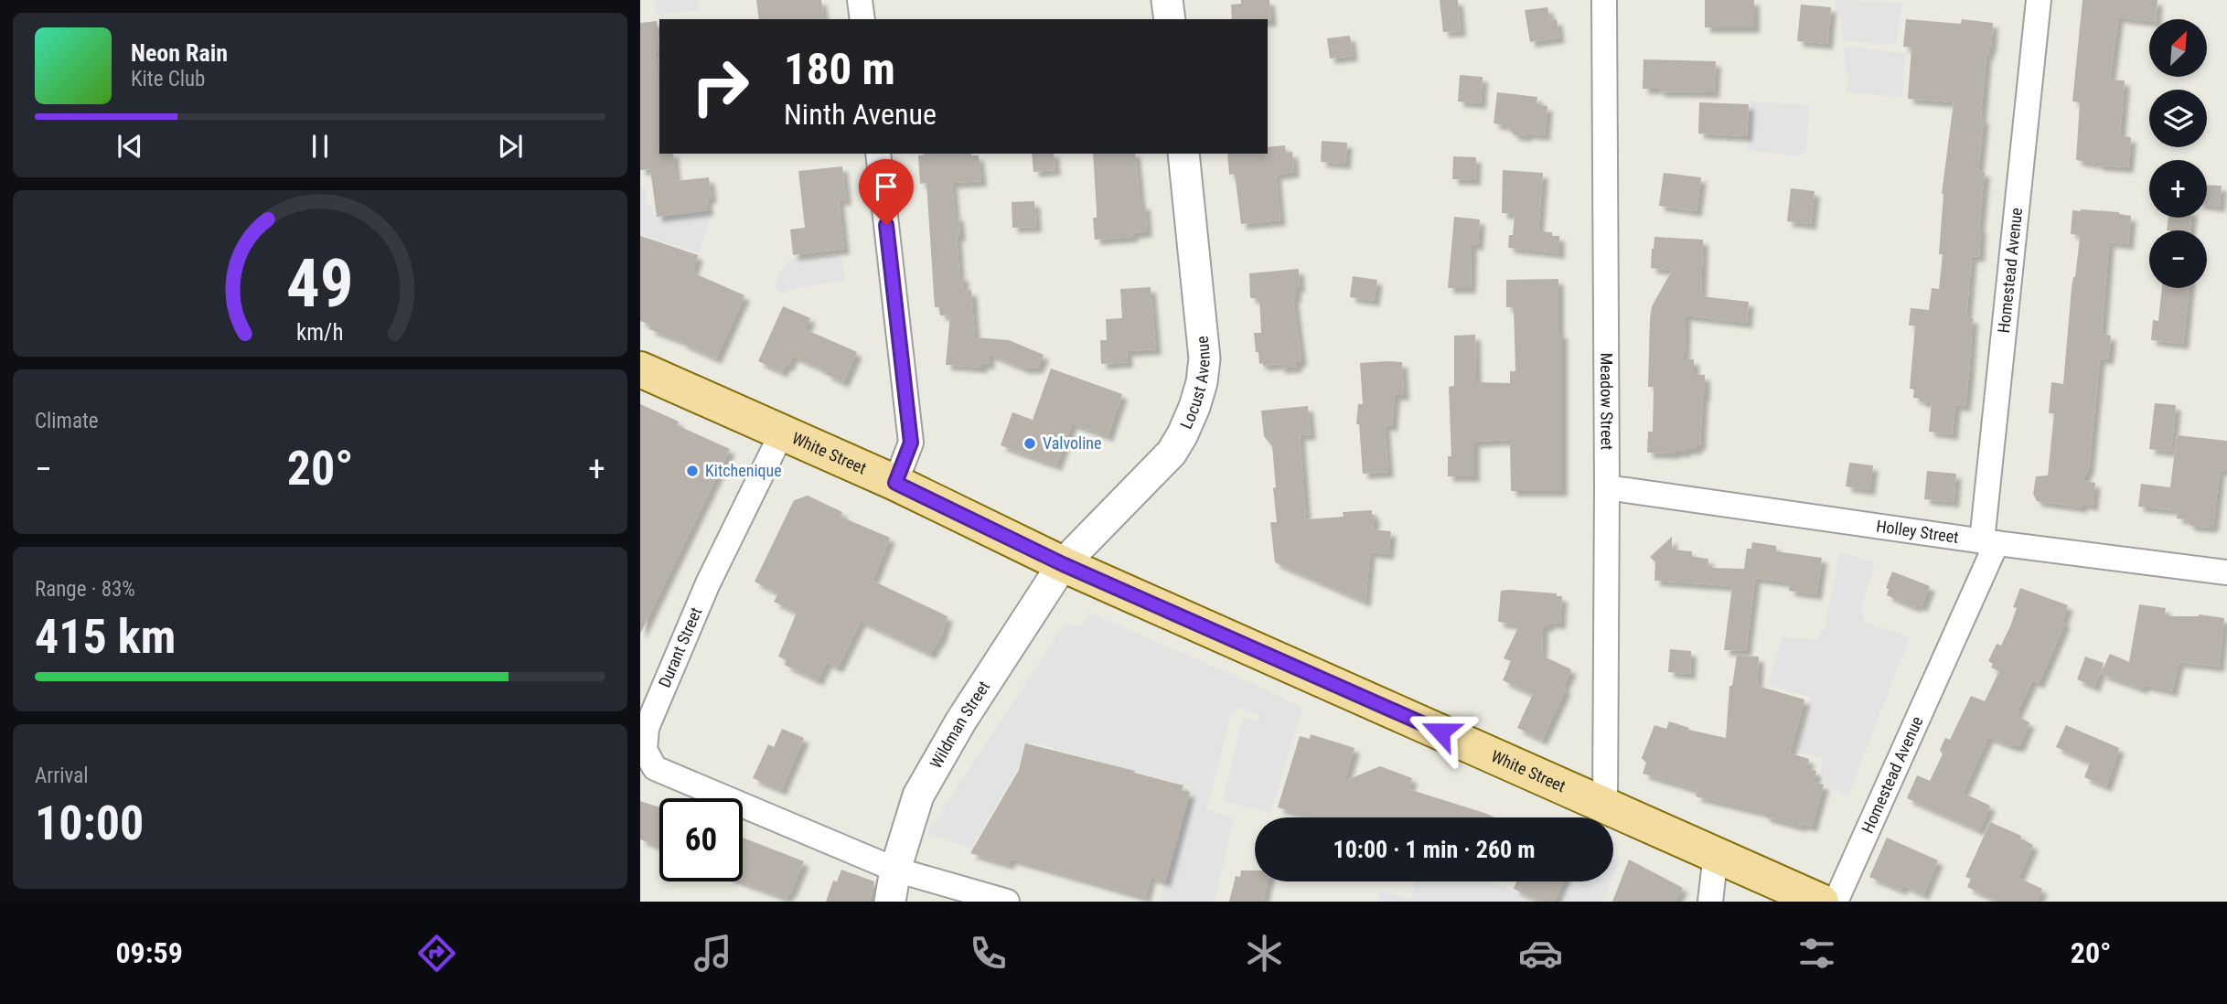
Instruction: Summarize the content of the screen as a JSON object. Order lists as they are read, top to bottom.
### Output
{
  "streets": {
    "main road": ["White Street"],
    "street": [
      "Homestead Avenue",
      "Locust Avenue",
      "Meadow Street",
      "Holley Street",
      "Durant Street",
      "Wildman Street"
    ]
  },
  "crossings": [
    ["Homestead Avenue", "Holley Street"],
    ["Locust Avenue", "White Street"],
    ["Locust Avenue", "Wildman Street"],
    ["Meadow Street", "White Street"],
    ["Meadow Street", "Holley Street"],
    ["White Street", "Durant Street"],
    ["White Street", "Wildman Street"],
    ["Durant Street", "Wildman Street"]
  ],
  "places": ["Valvoline", "Kitchenique"],
  "north": "top right",
  "page": {
    "map_buttons": ["+", "−"],
    "turn": ["180 m", "Ninth Avenue"],
    "song": ["Neon Rain", "Kite Club"],
    "tile": [
      "Climate",
      ["Range · 83%", "415 km"],
      ["Arrival", "10:00"]
    ],
    "heat": ["−", "20°", "+"],
    "limit": "60",
    "trip": "10:00 · 1 min · 260 m",
    "tabs": ["09:59", "20°"],
    "gauge": ["49", "km/h"]
  }
}
